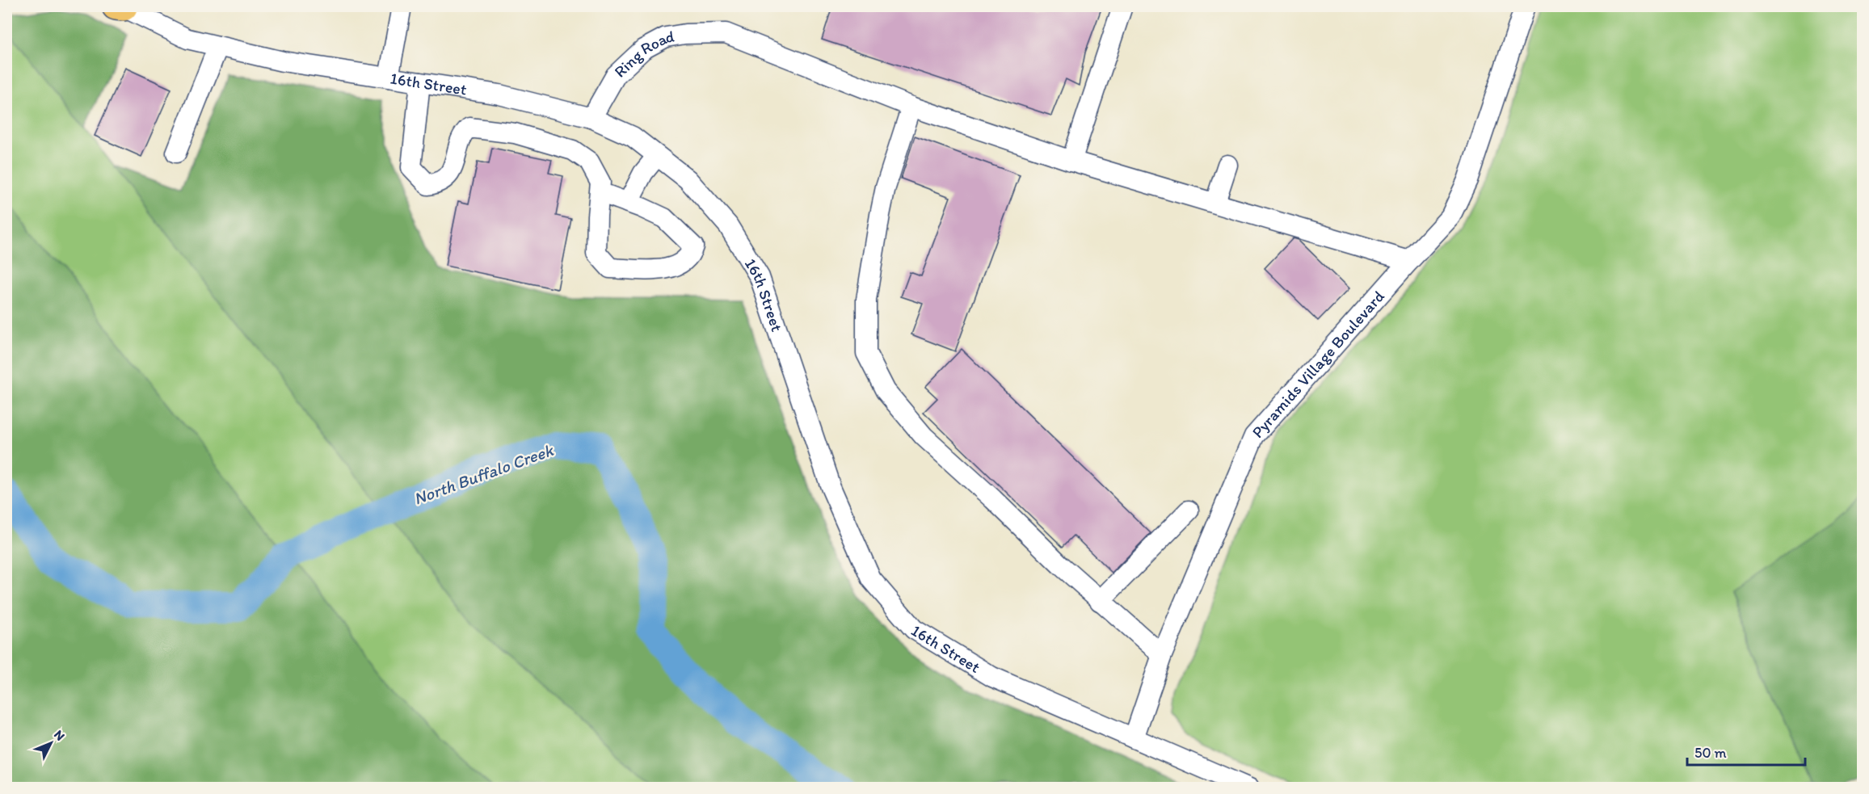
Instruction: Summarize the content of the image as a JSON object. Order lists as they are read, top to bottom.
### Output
{
  "streets": {
    "street": ["Ring Road", "16th Street", "Pyramids Village Boulevard"]
  },
  "crossings": [
    ["Ring Road", "16th Street"],
    ["16th Street", "Pyramids Village Boulevard"]
  ],
  "water": ["North Buffalo Creek"],
  "scale_bar": "50 m",
  "north": "top right"
}
